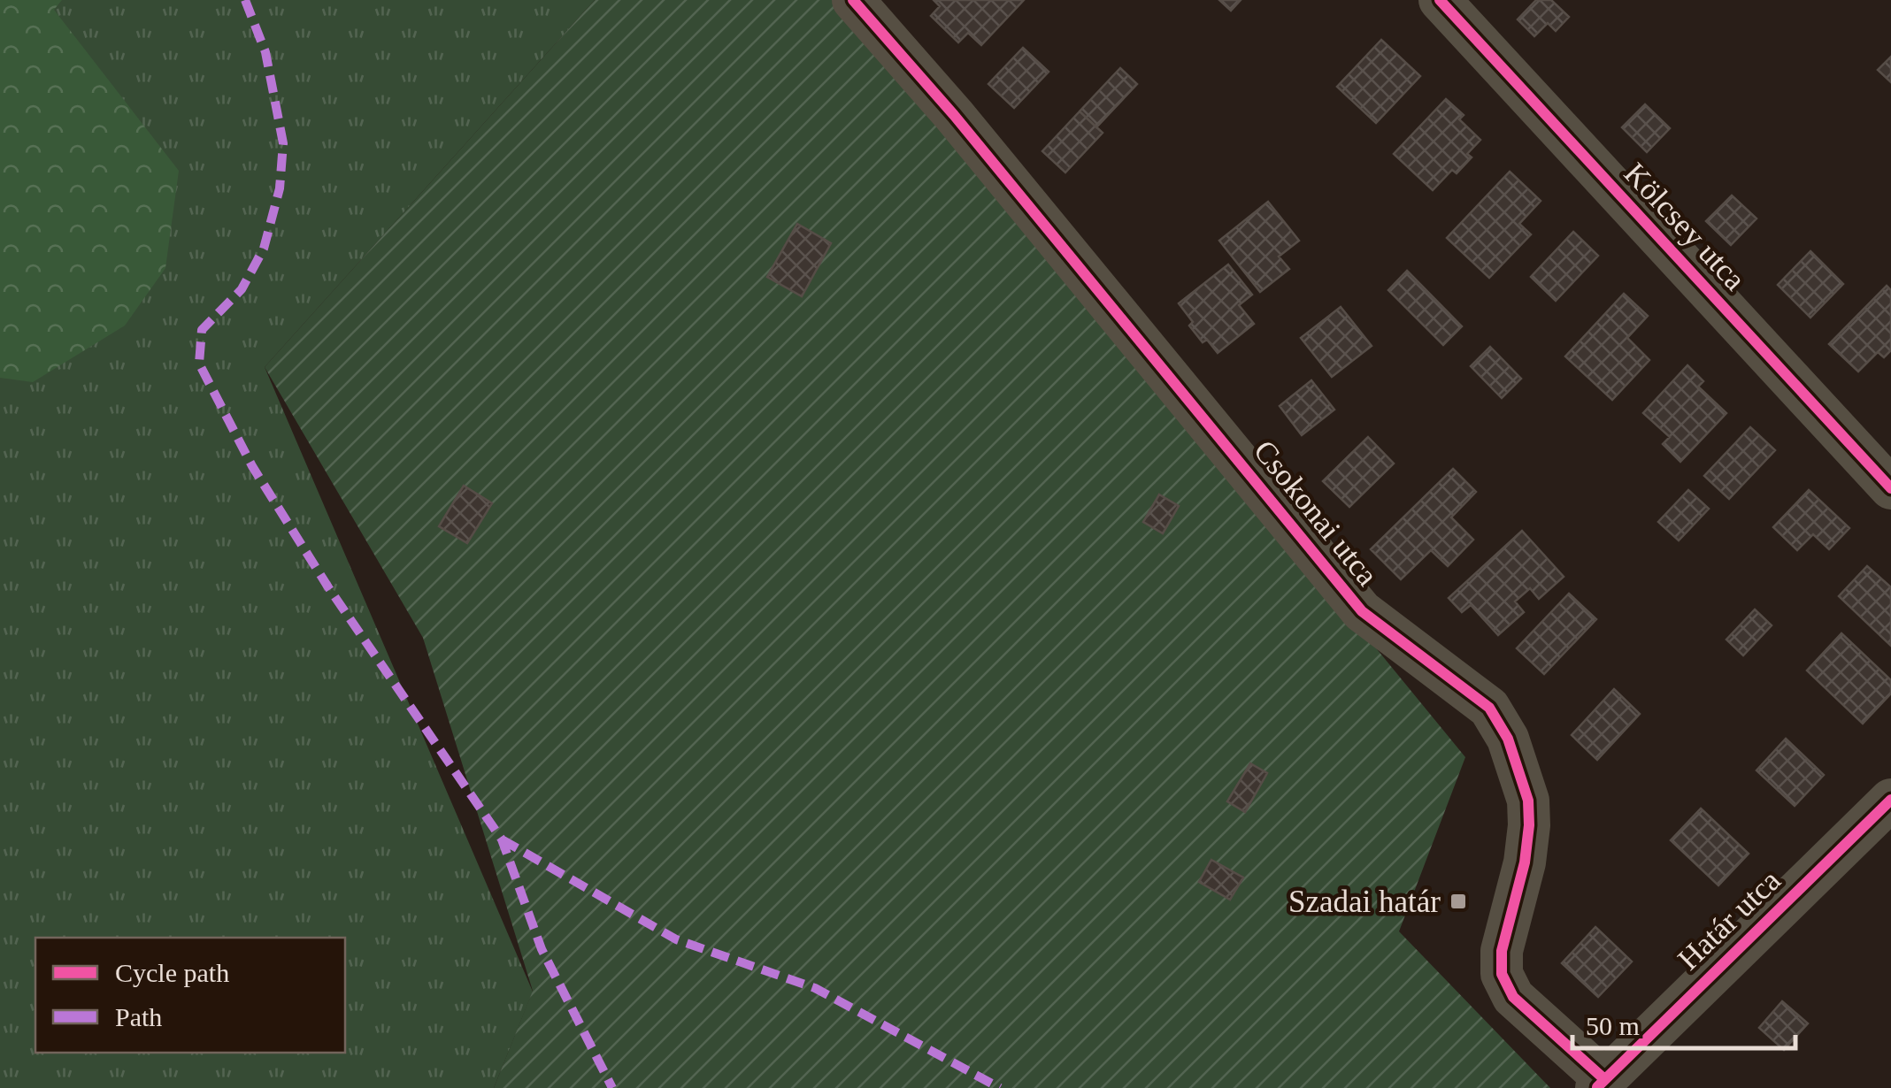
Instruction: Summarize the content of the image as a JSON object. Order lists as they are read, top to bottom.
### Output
{
  "streets": {
    "street": ["Kölcsey utca", "Csokonai utca", "Határ utca"]
  },
  "crossings": [
    ["Csokonai utca", "Határ utca"]
  ],
  "places": {
    "transit": ["Szadai határ"]
  },
  "legend": ["Cycle path", "Path"],
  "scale_bar": "50 m"
}
